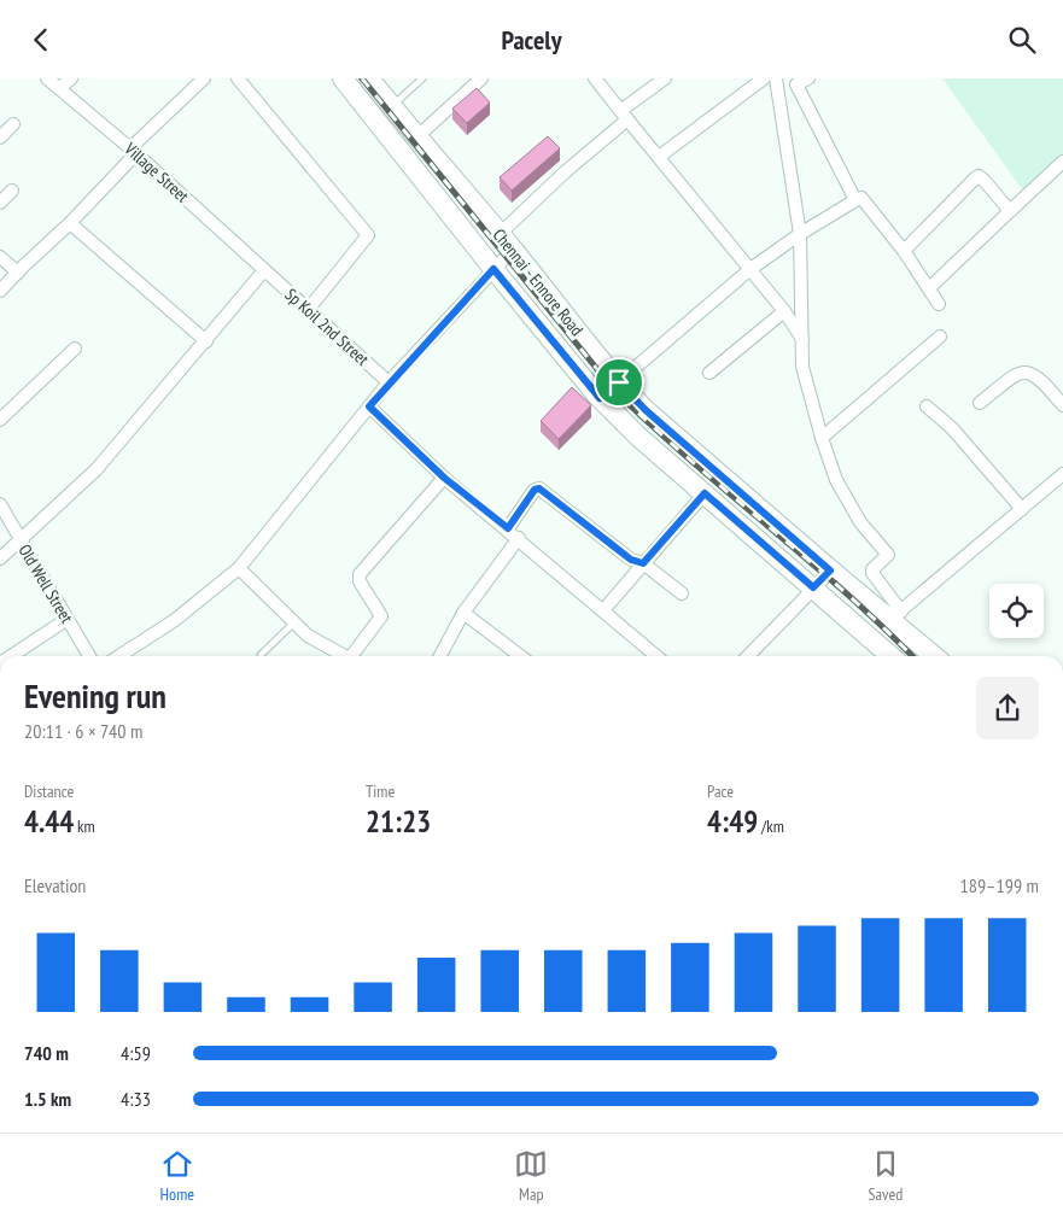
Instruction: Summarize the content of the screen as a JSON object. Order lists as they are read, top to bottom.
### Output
{
  "streets": {
    "main road": ["Chennai - Ennore Road"],
    "street": ["Village Street", "Sp Koil 2nd Street", "Old Well Street"]
  },
  "crossings": [
    ["Village Street", "Sp Koil 2nd Street"]
  ],
  "page": {
    "header": "Pacely",
    "heading": ["Evening run", "20:11 · 6 × 740 m"],
    "stats": [
      ["Distance", "4.44 km"],
      ["Time", "21:23"],
      ["Pace", "4:49 /km"]
    ],
    "chart": ["Elevation", "189–199 m"],
    "list": [
      {
        "name": "740 m",
        "note": "4:59"
      },
      {
        "name": "1.5 km",
        "note": "4:33"
      }
    ],
    "tabs": ["Home", "Map", "Saved"]
  }
}
